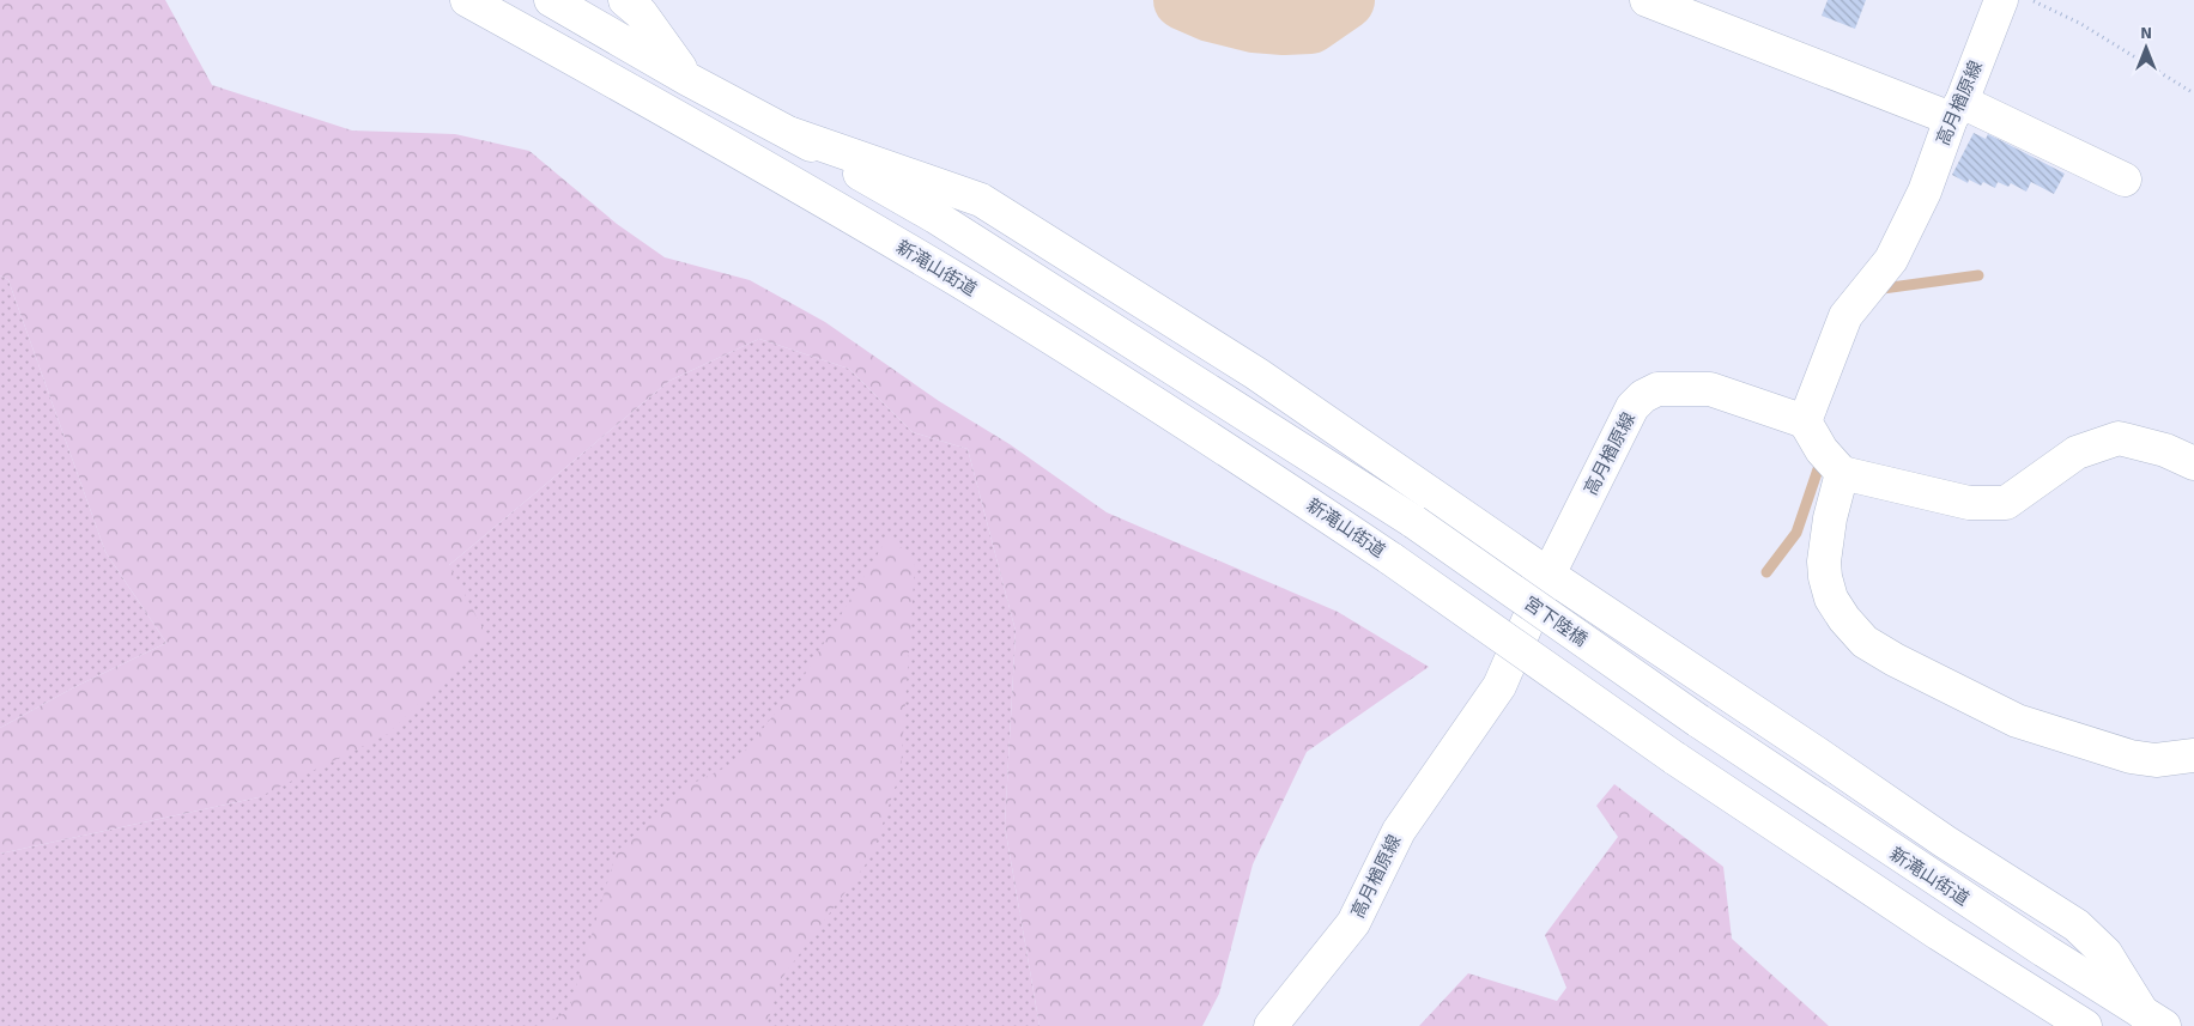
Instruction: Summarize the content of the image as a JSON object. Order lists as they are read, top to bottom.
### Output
{
  "streets": {
    "main road": ["高月楢原線", "新滝山街道", "宮下陸橋"]
  },
  "crossings": [
    ["新滝山街道", "宮下陸橋"]
  ],
  "north": "top"
}
